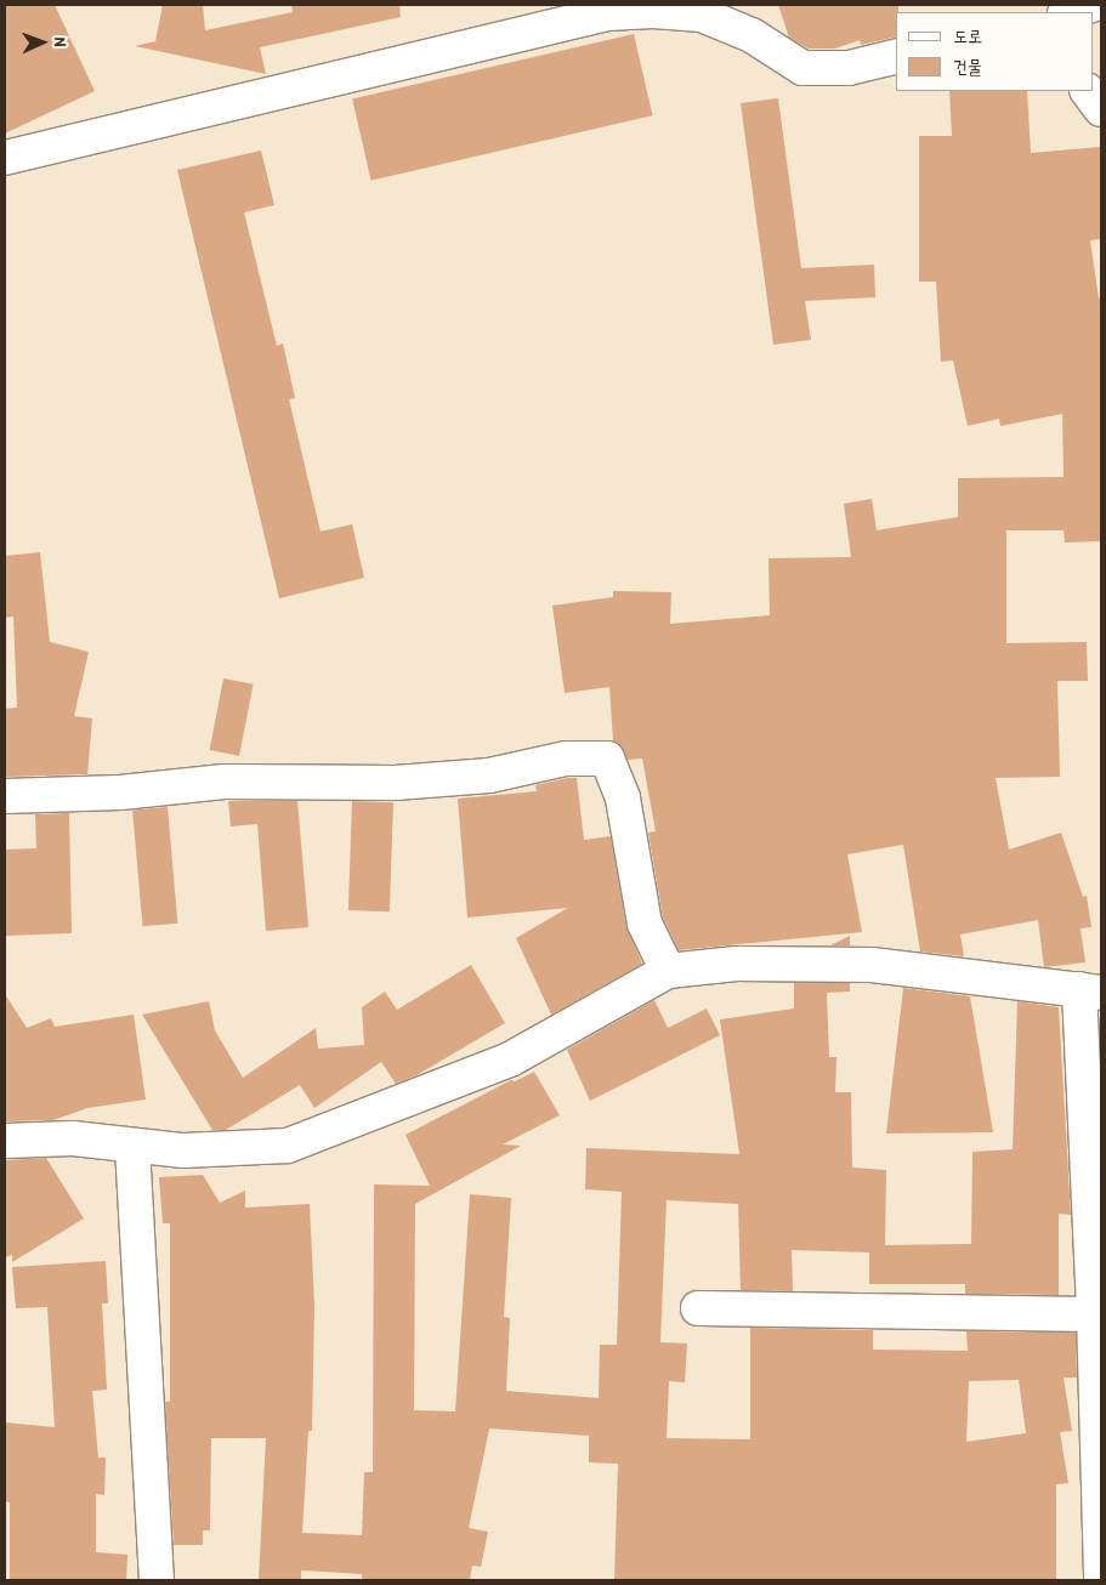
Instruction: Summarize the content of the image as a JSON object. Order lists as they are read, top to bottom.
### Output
{
  "legend": ["도로", "건물"],
  "north": "right"
}
